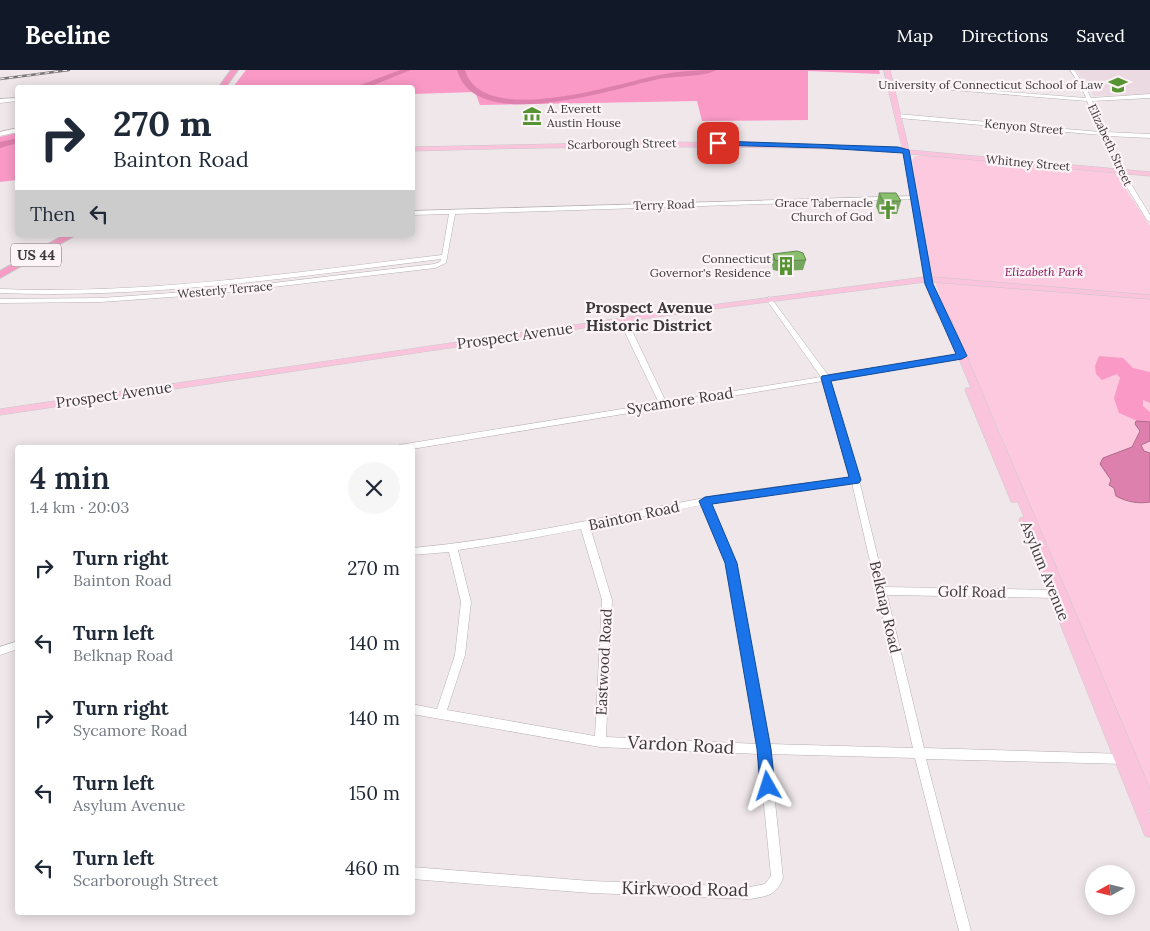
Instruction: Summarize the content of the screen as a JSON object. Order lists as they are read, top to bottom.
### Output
{
  "streets": {
    "highway": ["US 44"],
    "main road": [
      "Scarborough Street",
      "Whitney Street",
      "Prospect Avenue",
      "Asylum Avenue"
    ],
    "street": [
      "Kenyon Street",
      "Elizabeth Street",
      "Terry Road",
      "Westerly Terrace",
      "Sycamore Road",
      "Bainton Road",
      "Golf Road",
      "Belknap Road",
      "Eastwood Road",
      "Vardon Road",
      "Kirkwood Road"
    ]
  },
  "crossings": [
    ["Kenyon Street", "Elizabeth Street"],
    ["Kenyon Street", "Asylum Avenue"],
    ["Scarborough Street", "Whitney Street"],
    ["Scarborough Street", "Asylum Avenue"],
    ["Elizabeth Street", "Whitney Street"],
    ["Whitney Street", "Asylum Avenue"],
    ["Terry Road", "Asylum Avenue"],
    ["Prospect Avenue", "Asylum Avenue"],
    ["Prospect Avenue", "Belknap Road"],
    ["Sycamore Road", "Asylum Avenue"],
    ["Sycamore Road", "Belknap Road"],
    ["Bainton Road", "Belknap Road"],
    ["Bainton Road", "Eastwood Road"],
    ["Bainton Road", "Kirkwood Road"],
    ["Asylum Avenue", "Golf Road"],
    ["Asylum Avenue", "Vardon Road"],
    ["Golf Road", "Belknap Road"],
    ["Belknap Road", "Vardon Road"],
    ["Eastwood Road", "Vardon Road"],
    ["Vardon Road", "Kirkwood Road"]
  ],
  "districts": ["Prospect Avenue Historic District"],
  "parks": ["Elizabeth Park"],
  "places": {
    "school or university": ["University of Connecticut School of Law"],
    "museum": ["A. Everett Austin House"],
    "church": ["Grace Tabernacle Church of God"],
    "building": ["Connecticut Governor's Residence"]
  },
  "north": "left",
  "page": {
    "header": "Beeline",
    "nav": ["Map", "Directions", "Saved"],
    "turn": ["270 m", "Bainton Road"],
    "then": "Then",
    "heading": ["4 min", "1.4 km · 20:03"],
    "list": [
      {
        "name": "Turn right",
        "note": "Bainton Road",
        "value": "270 m"
      },
      {
        "name": "Turn left",
        "note": "Belknap Road",
        "value": "140 m"
      },
      {
        "name": "Turn right",
        "note": "Sycamore Road",
        "value": "140 m"
      },
      {
        "name": "Turn left",
        "note": "Asylum Avenue",
        "value": "150 m"
      },
      {
        "name": "Turn left",
        "note": "Scarborough Street",
        "value": "460 m"
      }
    ]
  }
}
